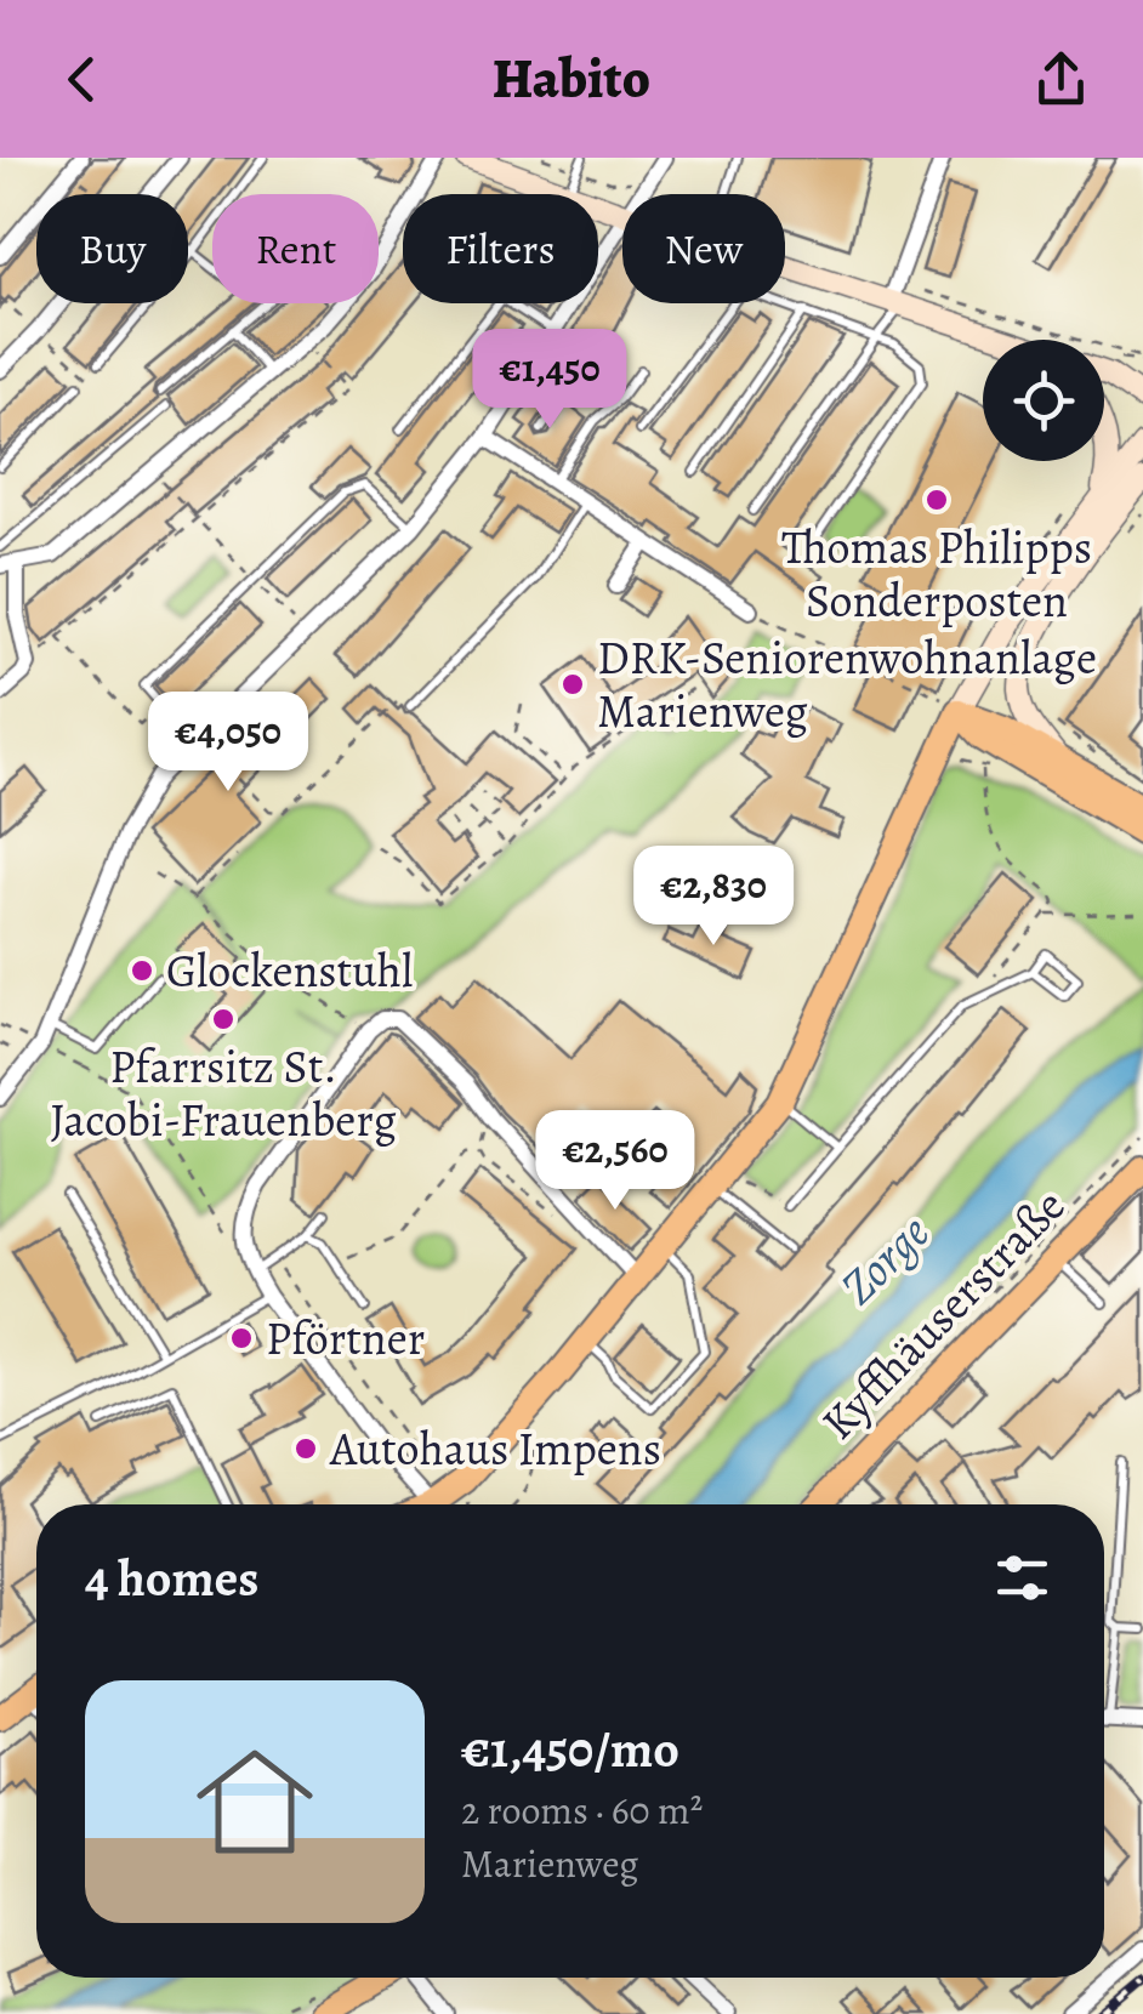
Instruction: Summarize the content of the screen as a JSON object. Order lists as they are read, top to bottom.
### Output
{
  "streets": {
    "main road": ["Kyffhäuserstraße"]
  },
  "water": ["Zorge"],
  "places": [
    "Thomas Philipps Sonderposten",
    "DRK-Seniorenwohnanlage Marienweg",
    "Glockenstuhl",
    "Pfarrsitz St. Jacobi-Frauenberg",
    "Pförtner",
    "Autohaus Impens"
  ],
  "page": {
    "header": "Habito",
    "chip": [
      "Buy",
      "Rent",
      "Filters",
      "New"
    ],
    "price": [
      "€1,450",
      "€4,050",
      "€2,830",
      "€2,560"
    ],
    "heading": "4 homes",
    "list": [
      {
        "name": "€1,450/mo",
        "note": "2 rooms · 60 m² · Marienweg"
      }
    ]
  }
}
